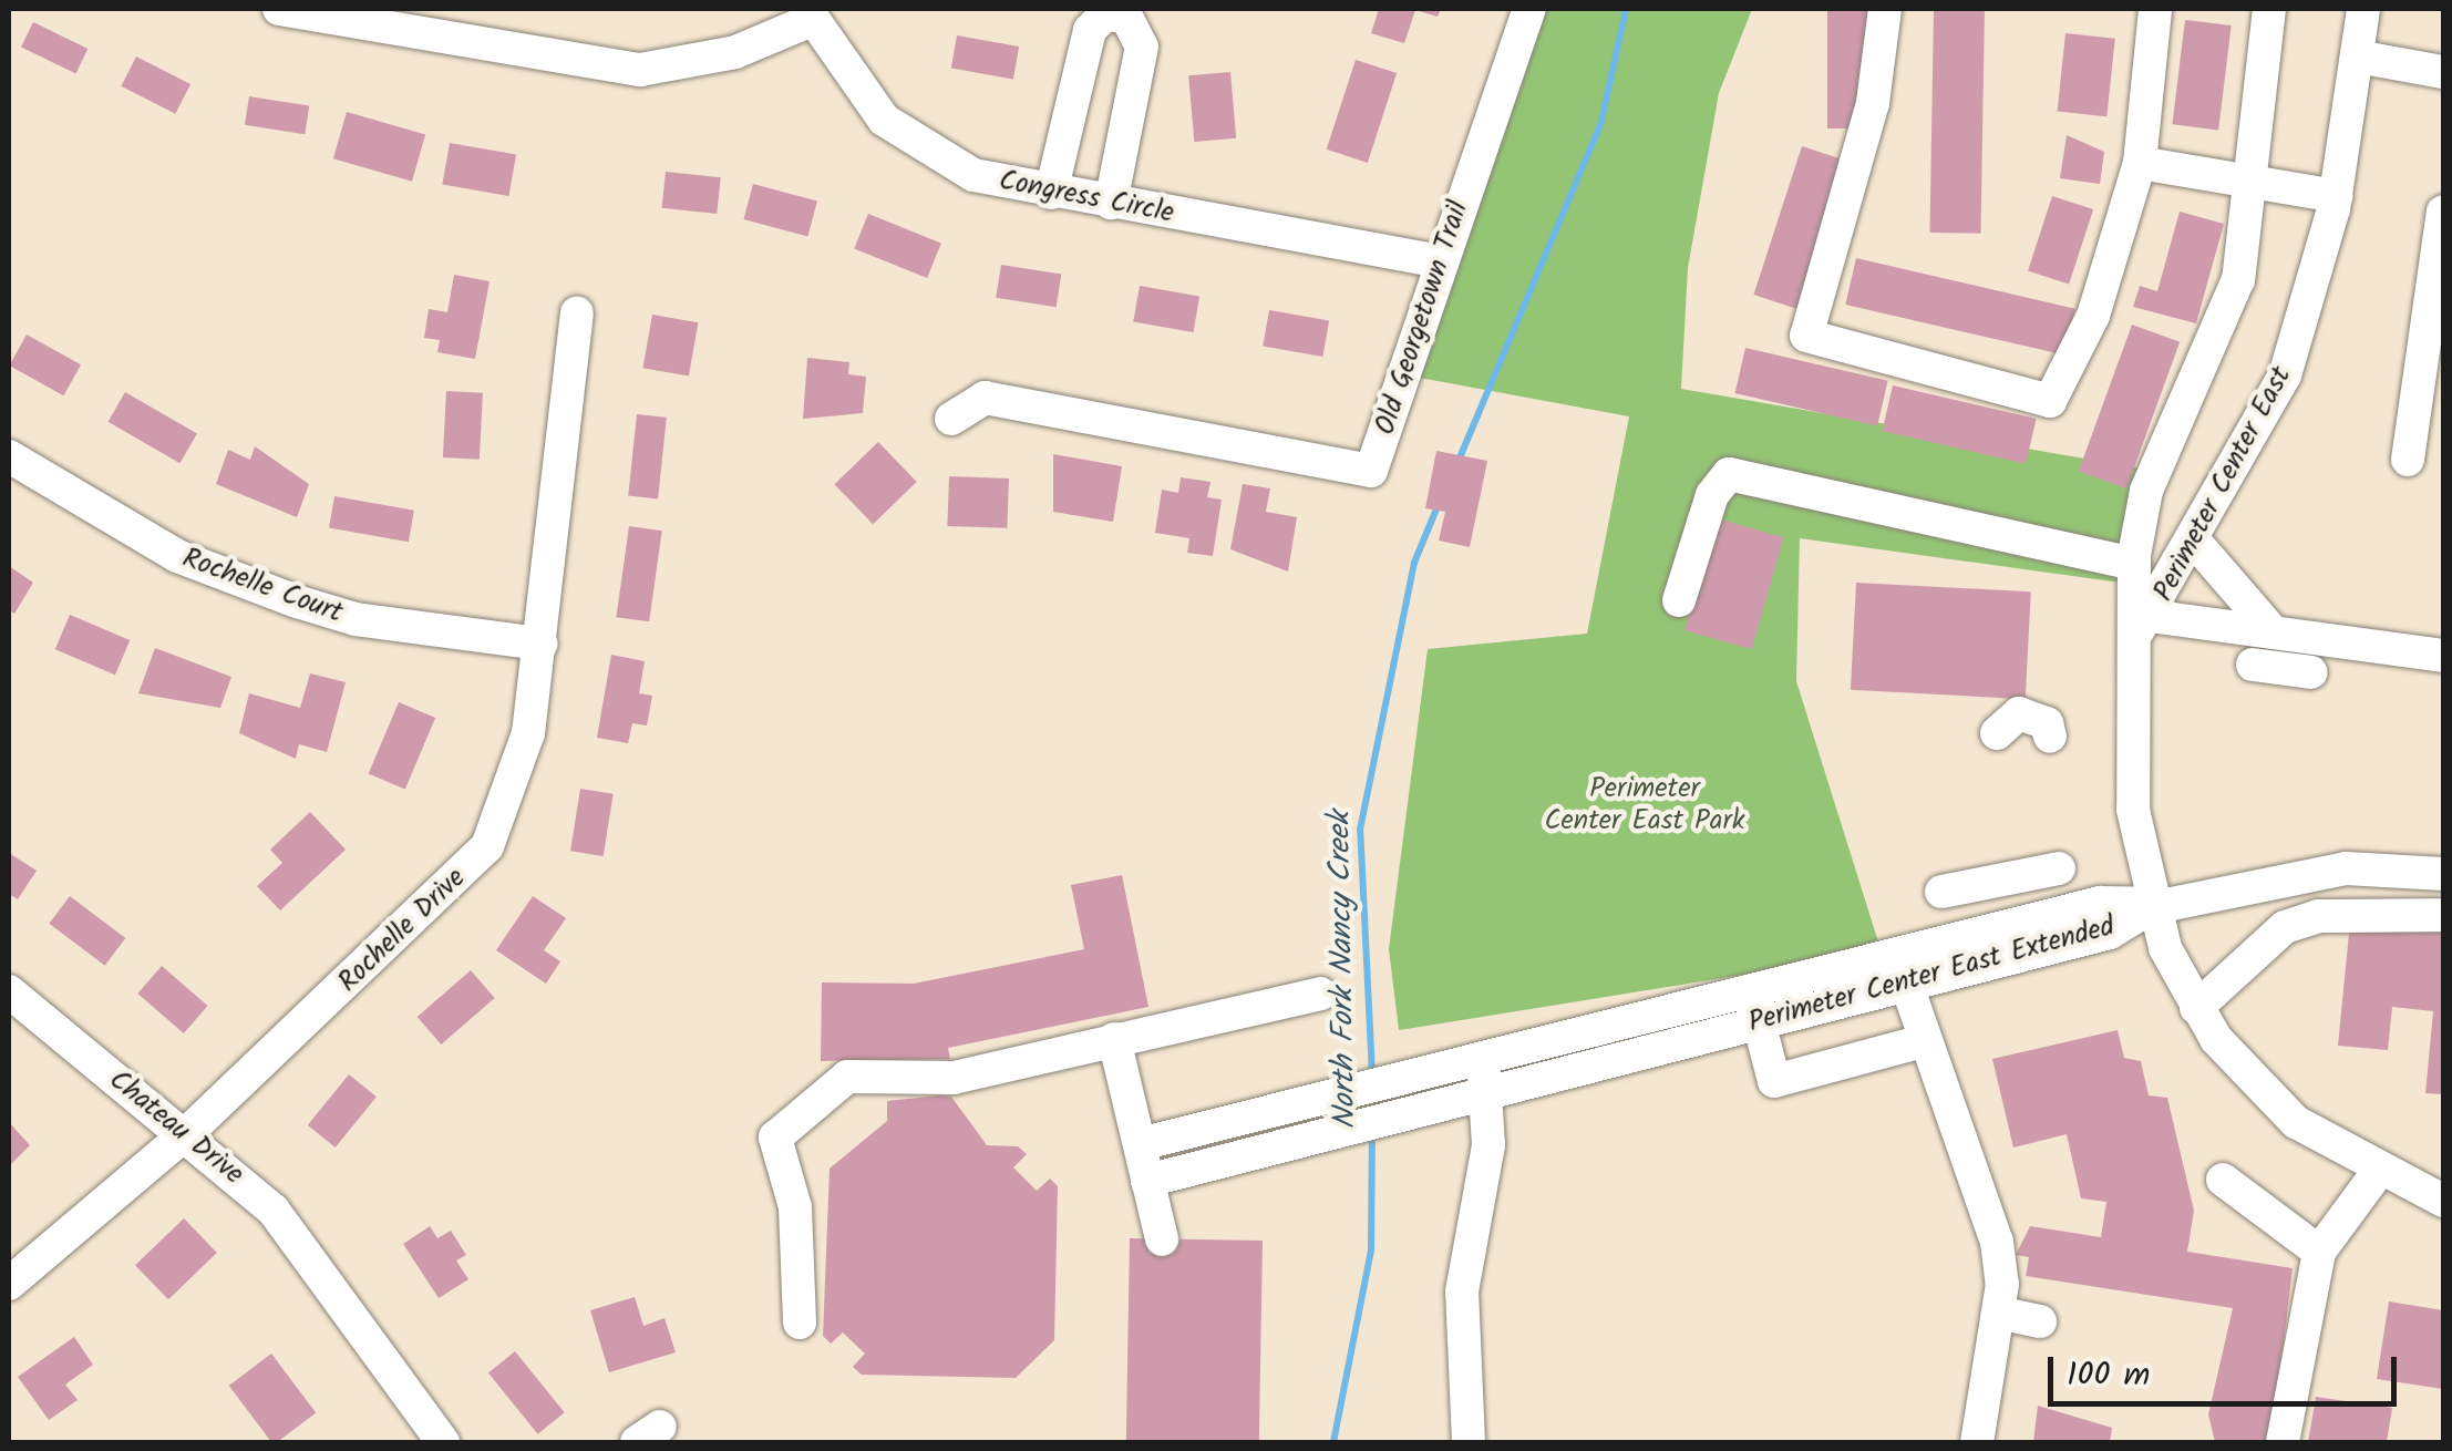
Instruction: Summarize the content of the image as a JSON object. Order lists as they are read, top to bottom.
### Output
{
  "streets": {
    "street": [
      "Congress Circle",
      "Old Georgetown Trail",
      "Perimeter Center East",
      "Rochelle Court",
      "Rochelle Drive",
      "Perimeter Center East Extended",
      "Chateau Drive"
    ]
  },
  "crossings": [
    ["Congress Circle", "Old Georgetown Trail"],
    ["Perimeter Center East", "Perimeter Center East Extended"],
    ["Rochelle Court", "Rochelle Drive"],
    ["Rochelle Drive", "Chateau Drive"]
  ],
  "water": ["North Fork Nancy Creek"],
  "parks": ["Perimeter Center East Park"],
  "scale_bar": "100 m"
}
